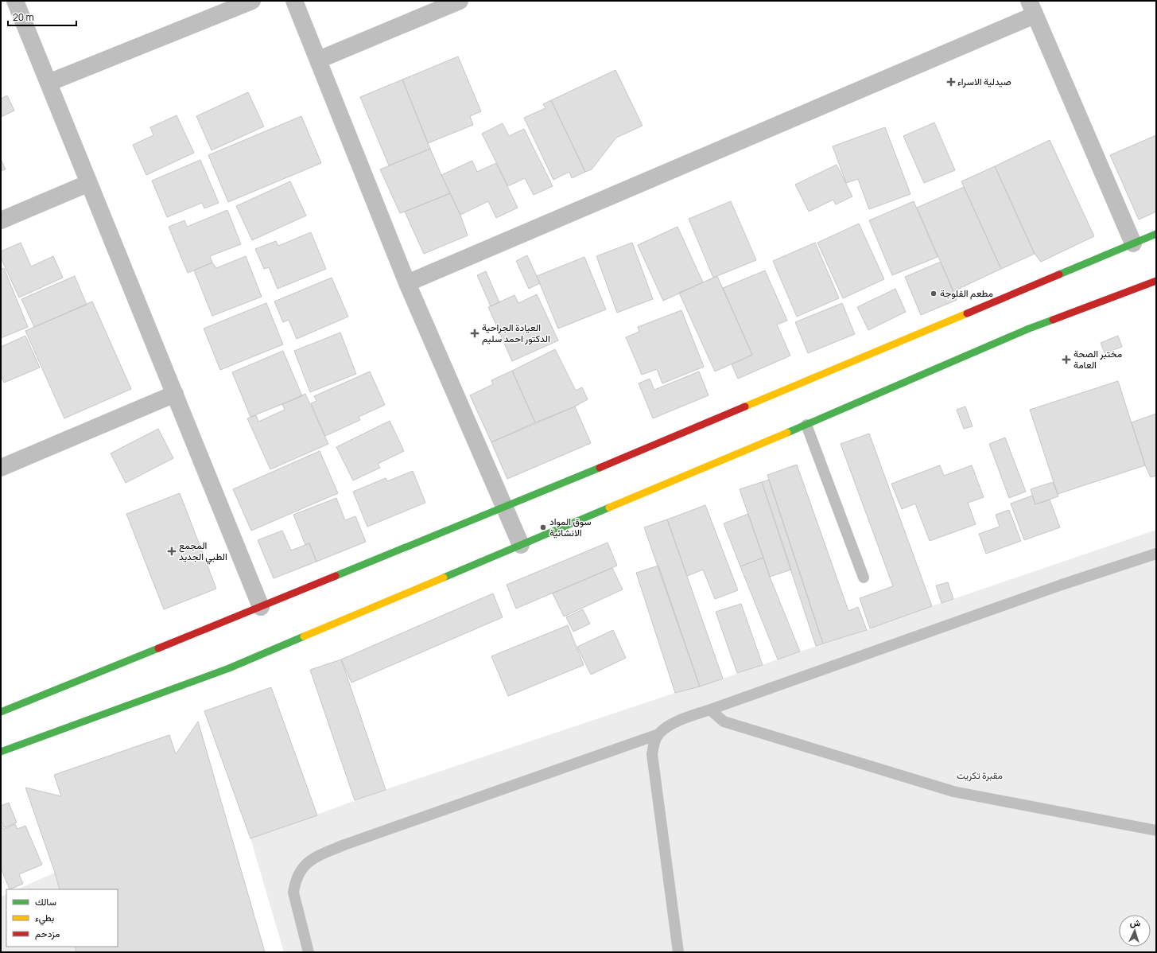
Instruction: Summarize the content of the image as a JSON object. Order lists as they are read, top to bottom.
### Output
{
  "parks": ["مقبرة تكريت"],
  "places": {
    "health": [
      "صيدلية الاسراء",
      "العيادة الجراحية الدكتور احمد سليم",
      "مختبر الصحة العامة",
      "المجمع الطبي الجديد"
    ],
    "other": ["مطعم الفلوجة", "سوق المواد الانشائية"]
  },
  "legend": ["سالك", "بطيء", "مزدحم"],
  "scale_bar": "20 m",
  "north": "top"
}
